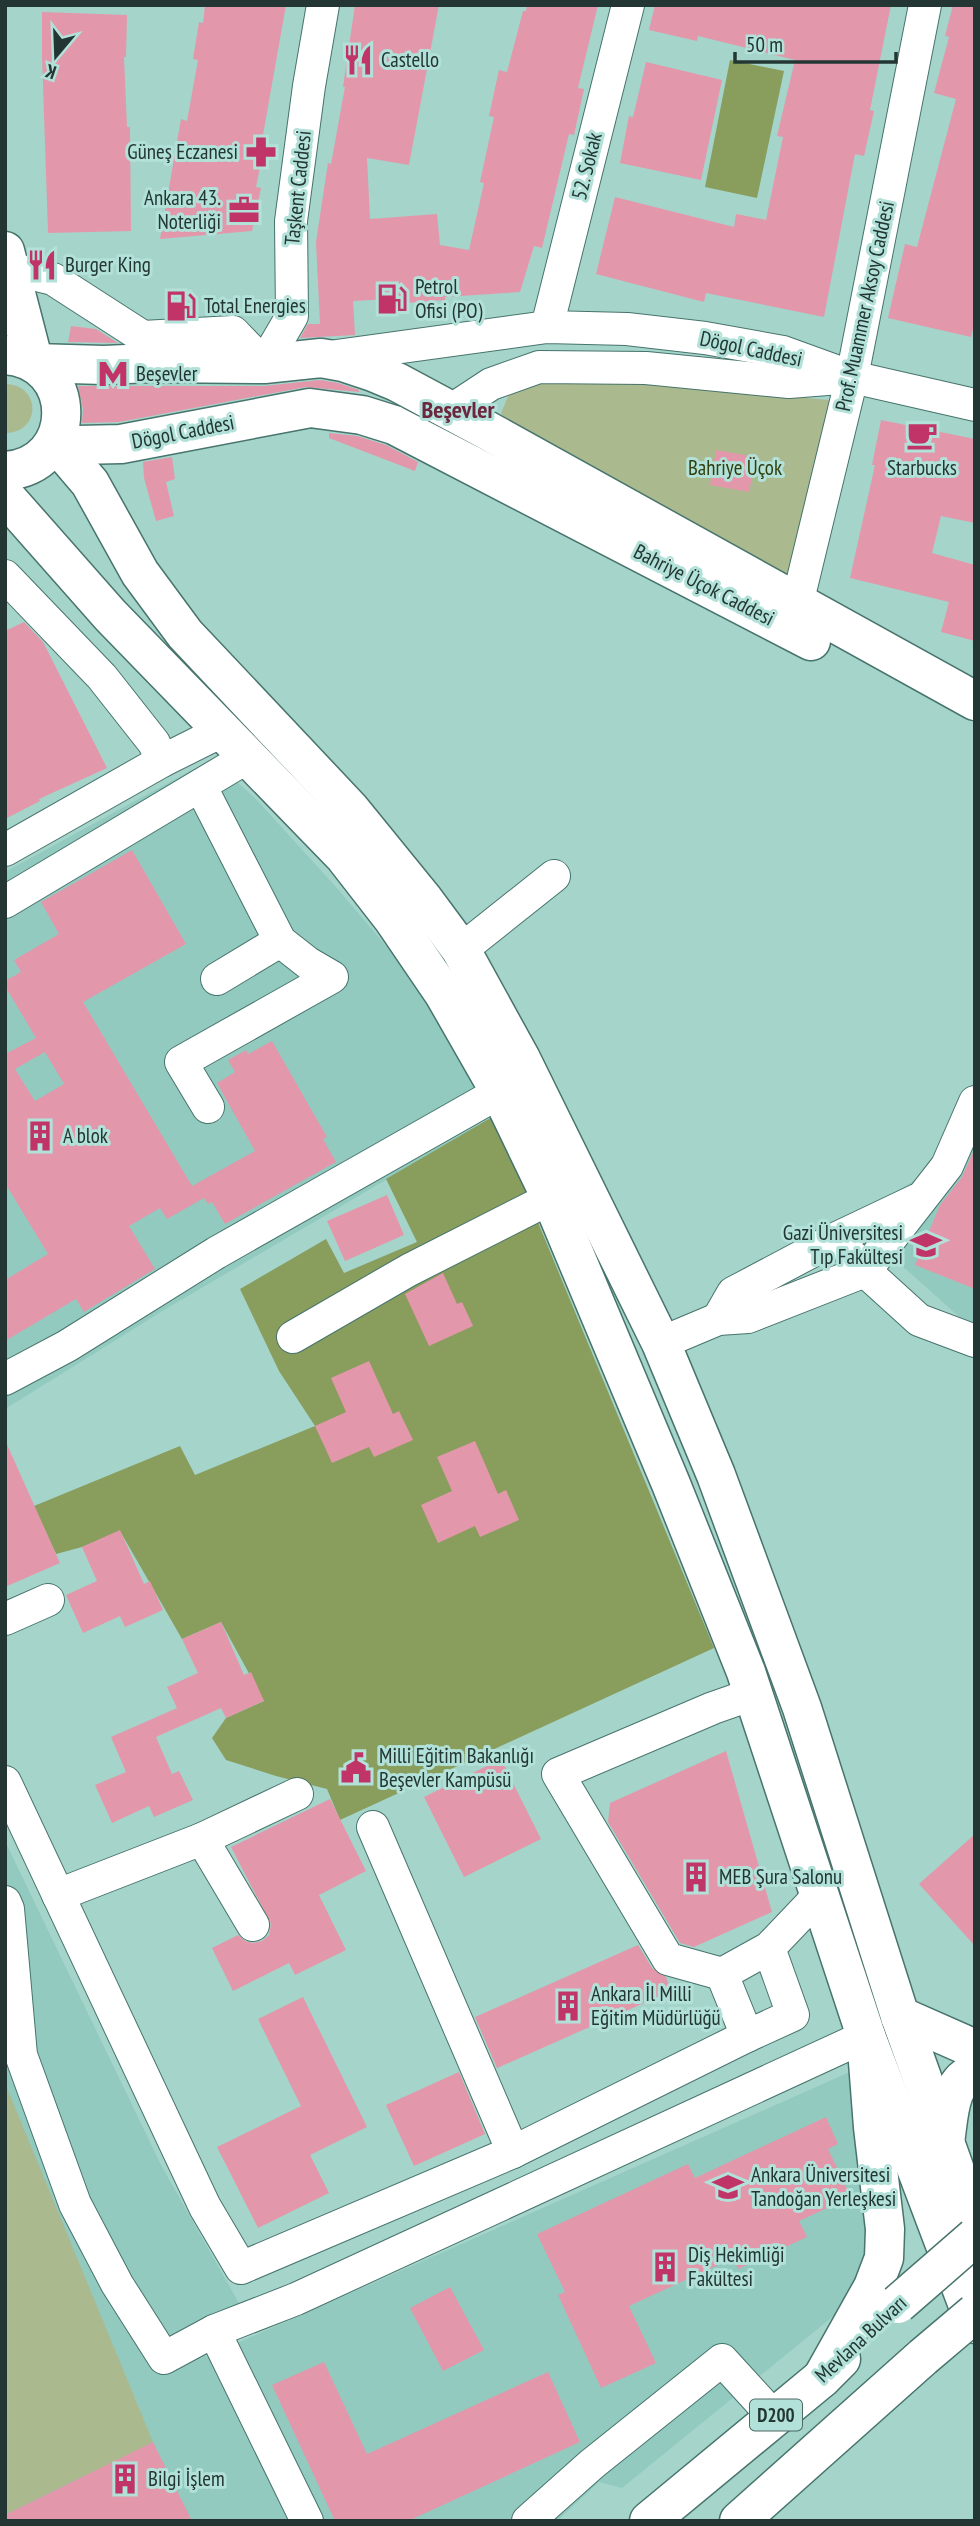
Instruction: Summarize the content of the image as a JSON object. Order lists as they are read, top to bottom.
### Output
{
  "streets": {
    "main road": [
      "Dögol Caddesi",
      "Bahriye Üçok Caddesi",
      "Mevlana Bulvarı",
      "D200"
    ],
    "street": ["52. Sokak", "Taşkent Caddesi", "Prof. Muammer Aksoy Caddesi"]
  },
  "crossings": [
    ["52. Sokak", "Dögol Caddesi"],
    ["Taşkent Caddesi", "Dögol Caddesi"],
    ["Prof. Muammer Aksoy Caddesi", "Dögol Caddesi"],
    ["Prof. Muammer Aksoy Caddesi", "Bahriye Üçok Caddesi"],
    ["Dögol Caddesi", "Bahriye Üçok Caddesi"]
  ],
  "districts": ["Beşevler"],
  "parks": ["Bahriye Üçok"],
  "places": {
    "restaurant": ["Castello", "Burger King"],
    "pharmacy": ["Güneş Eczanesi"],
    "office": ["Ankara 43. Noterliği"],
    "fuel station": ["Petrol Ofisi (PO)", "Total Energies"],
    "metro station": ["Beşevler"],
    "cafe": ["Starbucks"],
    "building": [
      "A blok",
      "MEB Şura Salonu",
      "Ankara İl Milli Eğitim Müdürlüğü",
      "Diş Hekimliği Fakültesi",
      "Bilgi İşlem"
    ],
    "school or university": ["Gazi Üniversitesi Tıp Fakültesi", "Ankara Üniversitesi Tandoğan Yerleşkesi"],
    "public building": ["Milli Eğitim Bakanlığı Beşevler Kampüsü"]
  },
  "scale_bar": "50 m",
  "north": "bottom"
}
